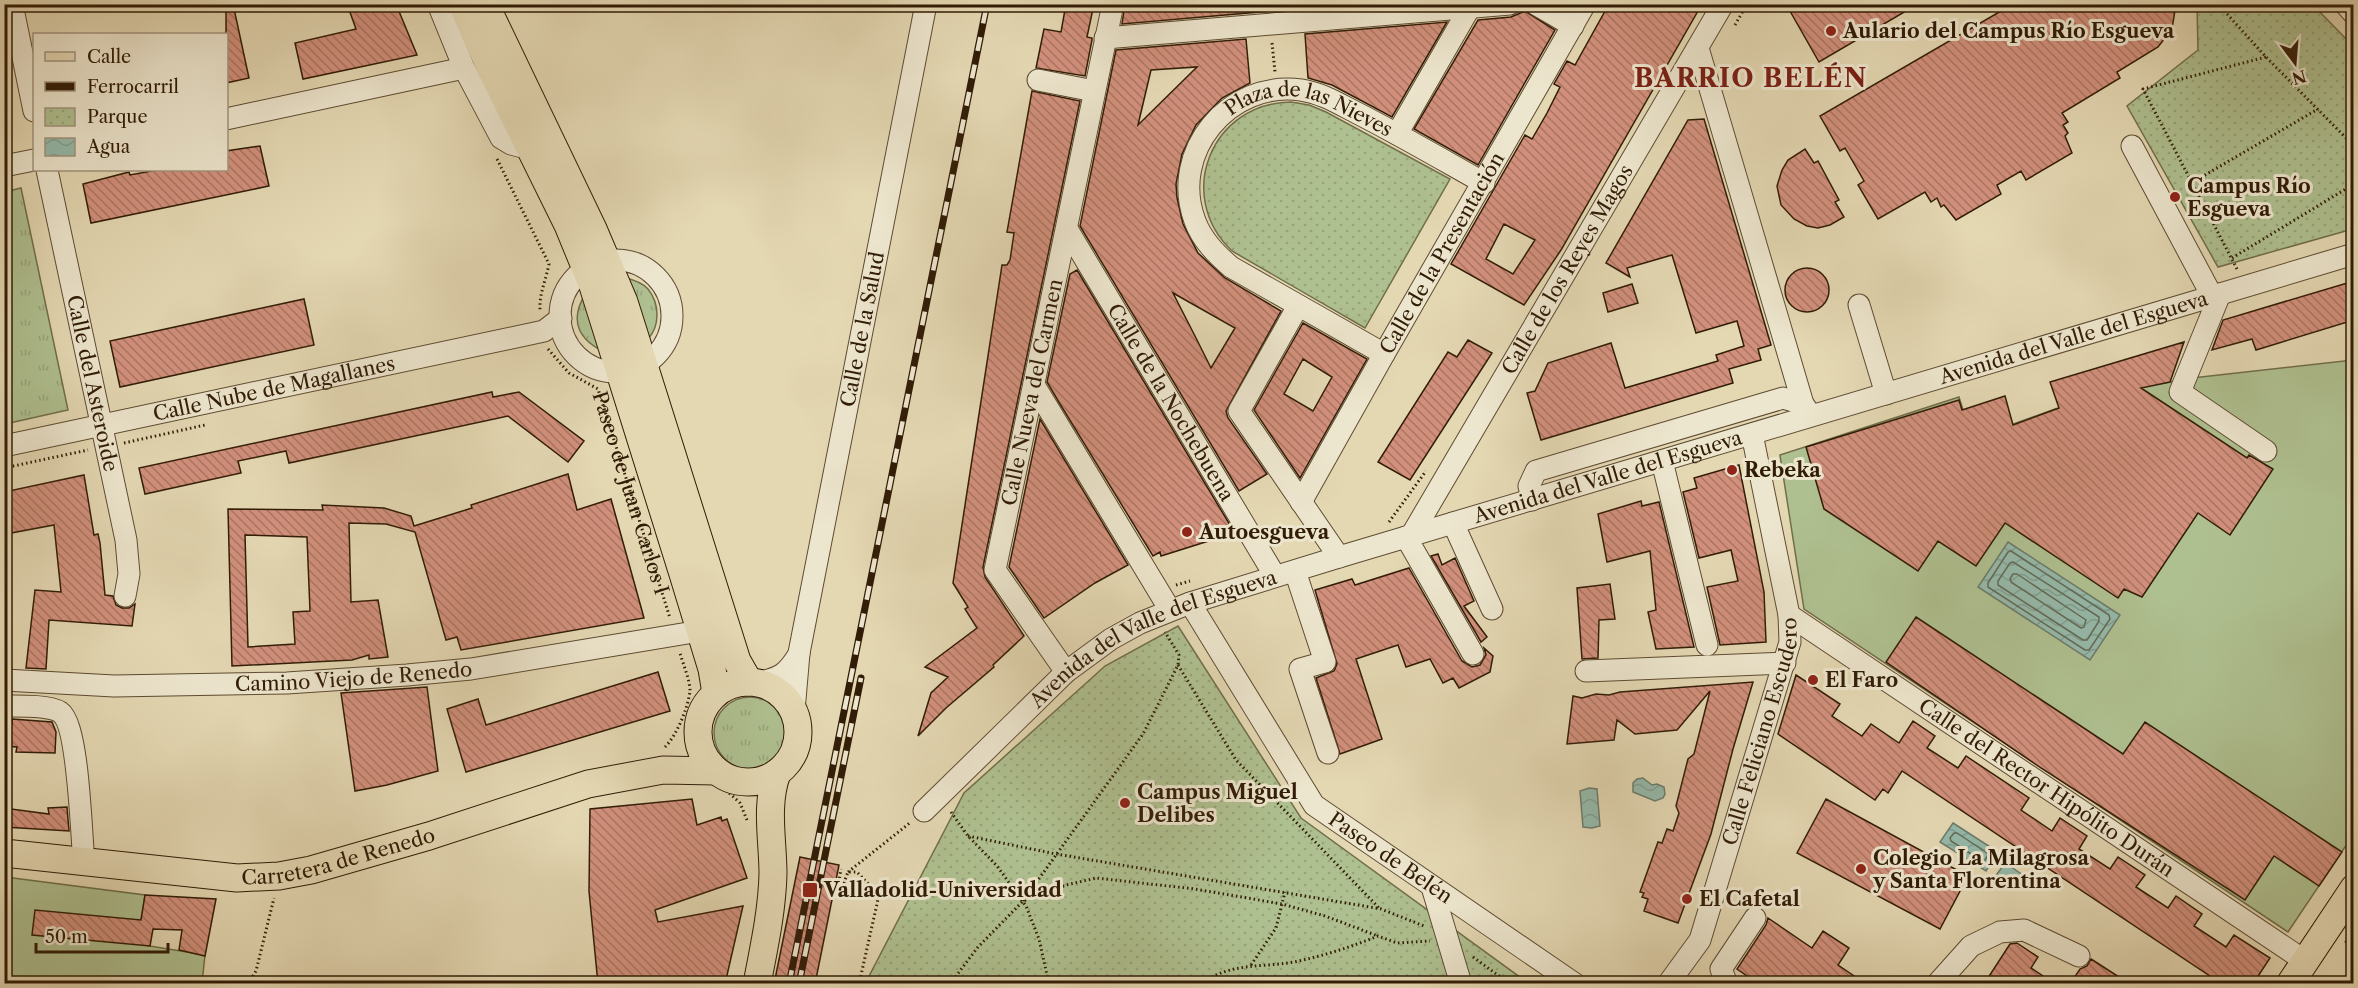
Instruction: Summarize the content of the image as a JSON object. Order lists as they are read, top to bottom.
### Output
{
  "streets": {
    "main road": ["Paseo de Juan Carlos I", "Carretera de Renedo"],
    "street": [
      "Plaza de las Nieves",
      "Calle de la Presentación",
      "Calle de los Reyes Magos",
      "Calle de la Salud",
      "Avenida del Valle del Esgueva",
      "Calle del Asteroide",
      "Calle Nube de Magallanes",
      "Calle Nueva del Carmen",
      "Calle de la Nochebuena",
      "Camino Viejo de Renedo",
      "Calle Feliciano Escudero",
      "Calle del Rector Hipólito Durán",
      "Paseo de Belén"
    ]
  },
  "crossings": [
    ["Plaza de las Nieves", "Calle de la Presentación"],
    ["Calle de los Reyes Magos", "Avenida del Valle del Esgueva"],
    ["Calle de la Salud", "Paseo de Juan Carlos I"],
    ["Calle de la Salud", "Carretera de Renedo"],
    ["Avenida del Valle del Esgueva", "Calle Nueva del Carmen"],
    ["Avenida del Valle del Esgueva", "Calle de la Nochebuena"],
    ["Avenida del Valle del Esgueva", "Calle Feliciano Escudero"],
    ["Avenida del Valle del Esgueva", "Paseo de Belén"],
    ["Calle del Asteroide", "Calle Nube de Magallanes"],
    ["Calle Nube de Magallanes", "Paseo de Juan Carlos I"],
    ["Calle Nueva del Carmen", "Calle de la Nochebuena"],
    ["Paseo de Juan Carlos I", "Camino Viejo de Renedo"],
    ["Paseo de Juan Carlos I", "Carretera de Renedo"],
    ["Calle Feliciano Escudero", "Calle del Rector Hipólito Durán"]
  ],
  "districts": ["BARRIO BELÉN"],
  "places": {
    "other": [
      "Aulario del Campus Río Esgueva",
      "Campus Río Esgueva",
      "Rebeka",
      "Autoesgueva",
      "El Faro",
      "Campus Miguel Delibes",
      "Colegio La Milagrosa y Santa Florentina",
      "El Cafetal"
    ],
    "transit": ["Valladolid-Universidad"]
  },
  "legend": [
    "Calle",
    "Ferrocarril",
    "Parque",
    "Agua"
  ],
  "scale_bar": "50 m",
  "north": "bottom"
}
